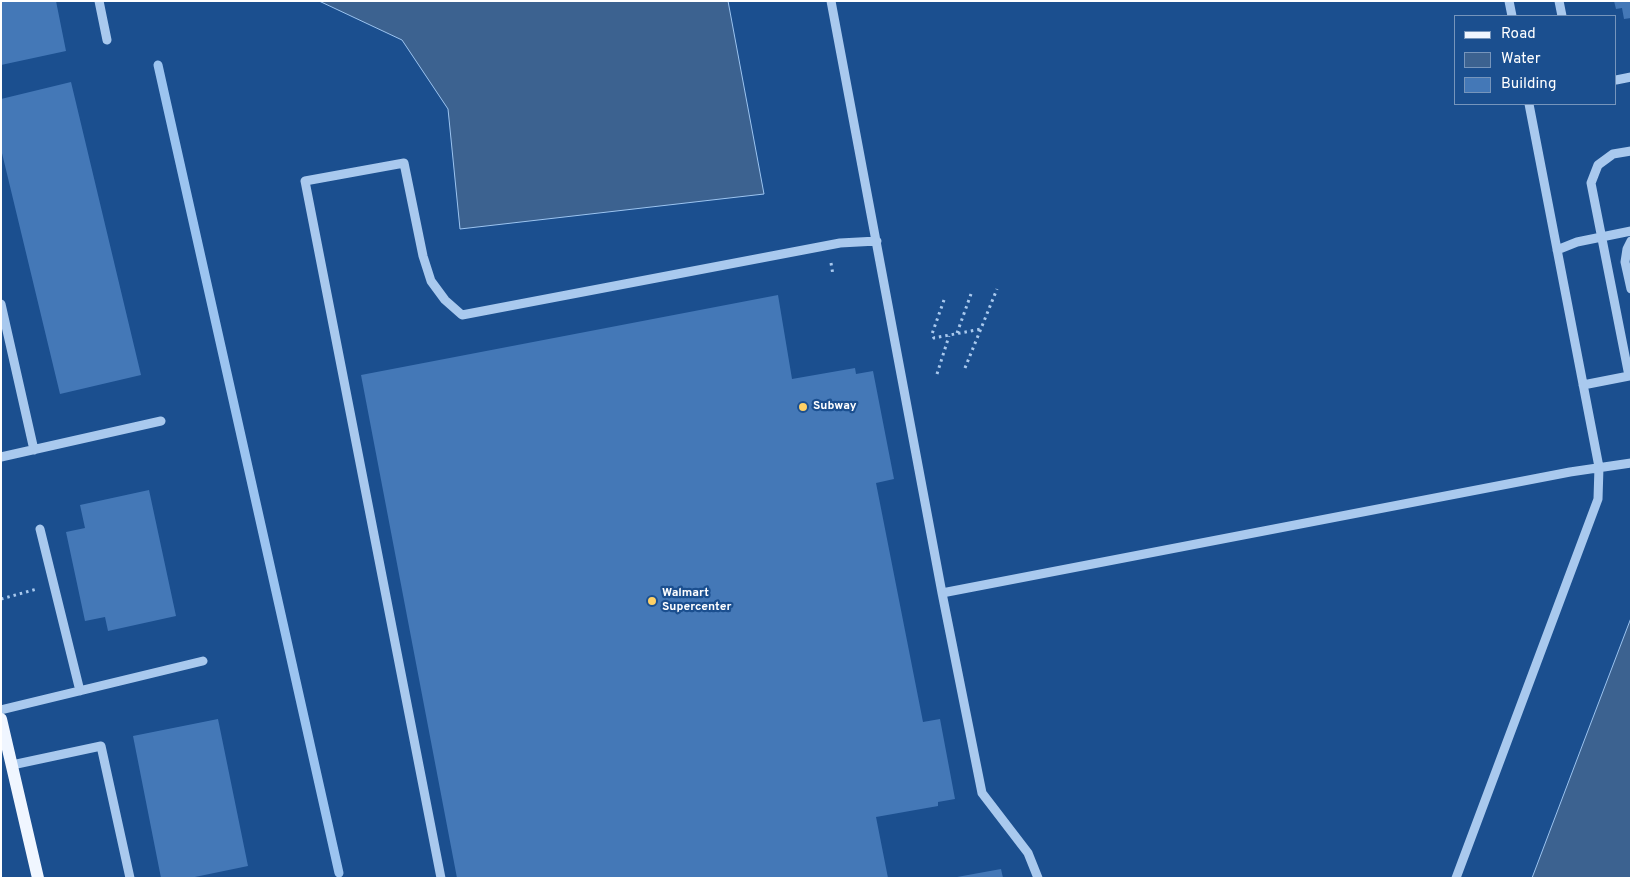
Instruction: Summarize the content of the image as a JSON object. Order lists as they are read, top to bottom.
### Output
{
  "places": ["Subway", "Walmart Supercenter"],
  "legend": ["Road", "Water", "Building"]
}
